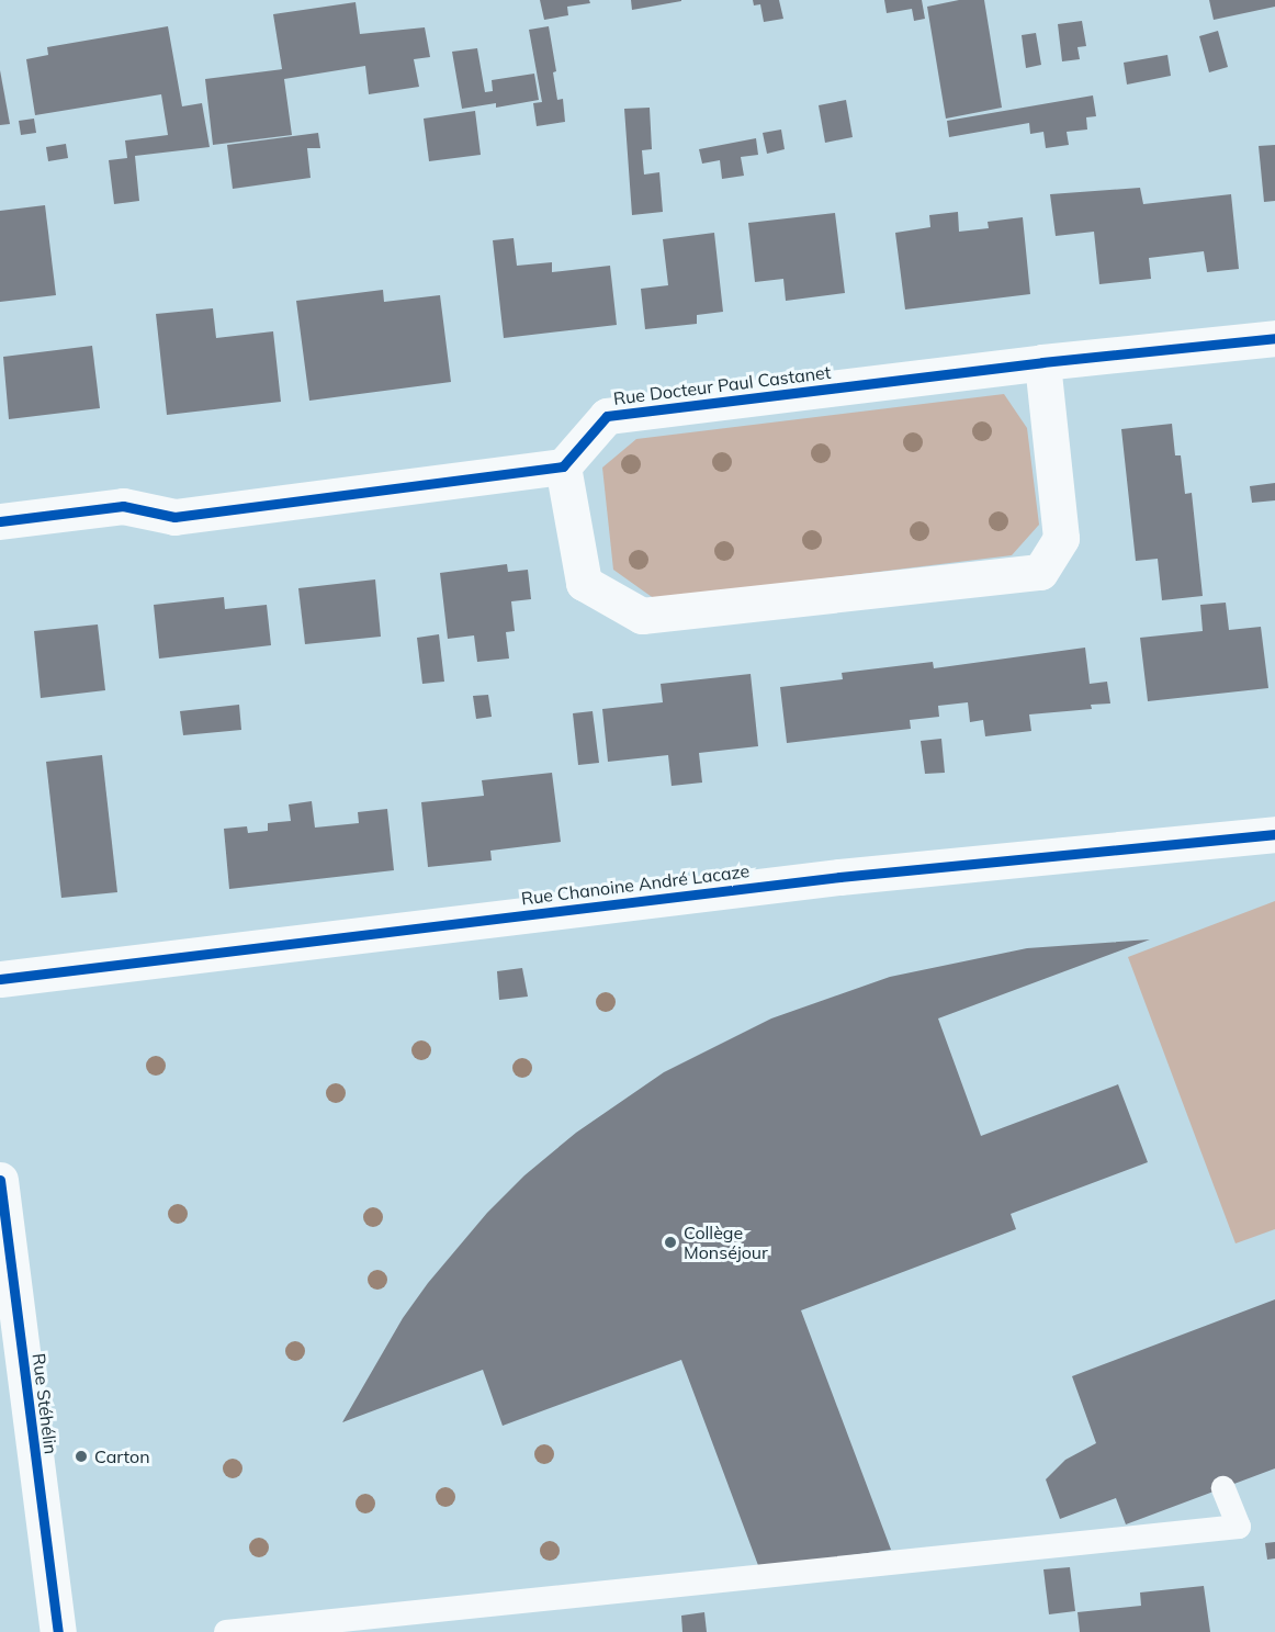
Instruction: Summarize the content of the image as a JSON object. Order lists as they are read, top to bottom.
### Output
{
  "streets": {
    "street": ["Rue Docteur Paul Castanet", "Rue Chanoine André Lacaze", "Rue Stéhélin"]
  },
  "places": ["Collège Monséjour", "Carton"]
}
